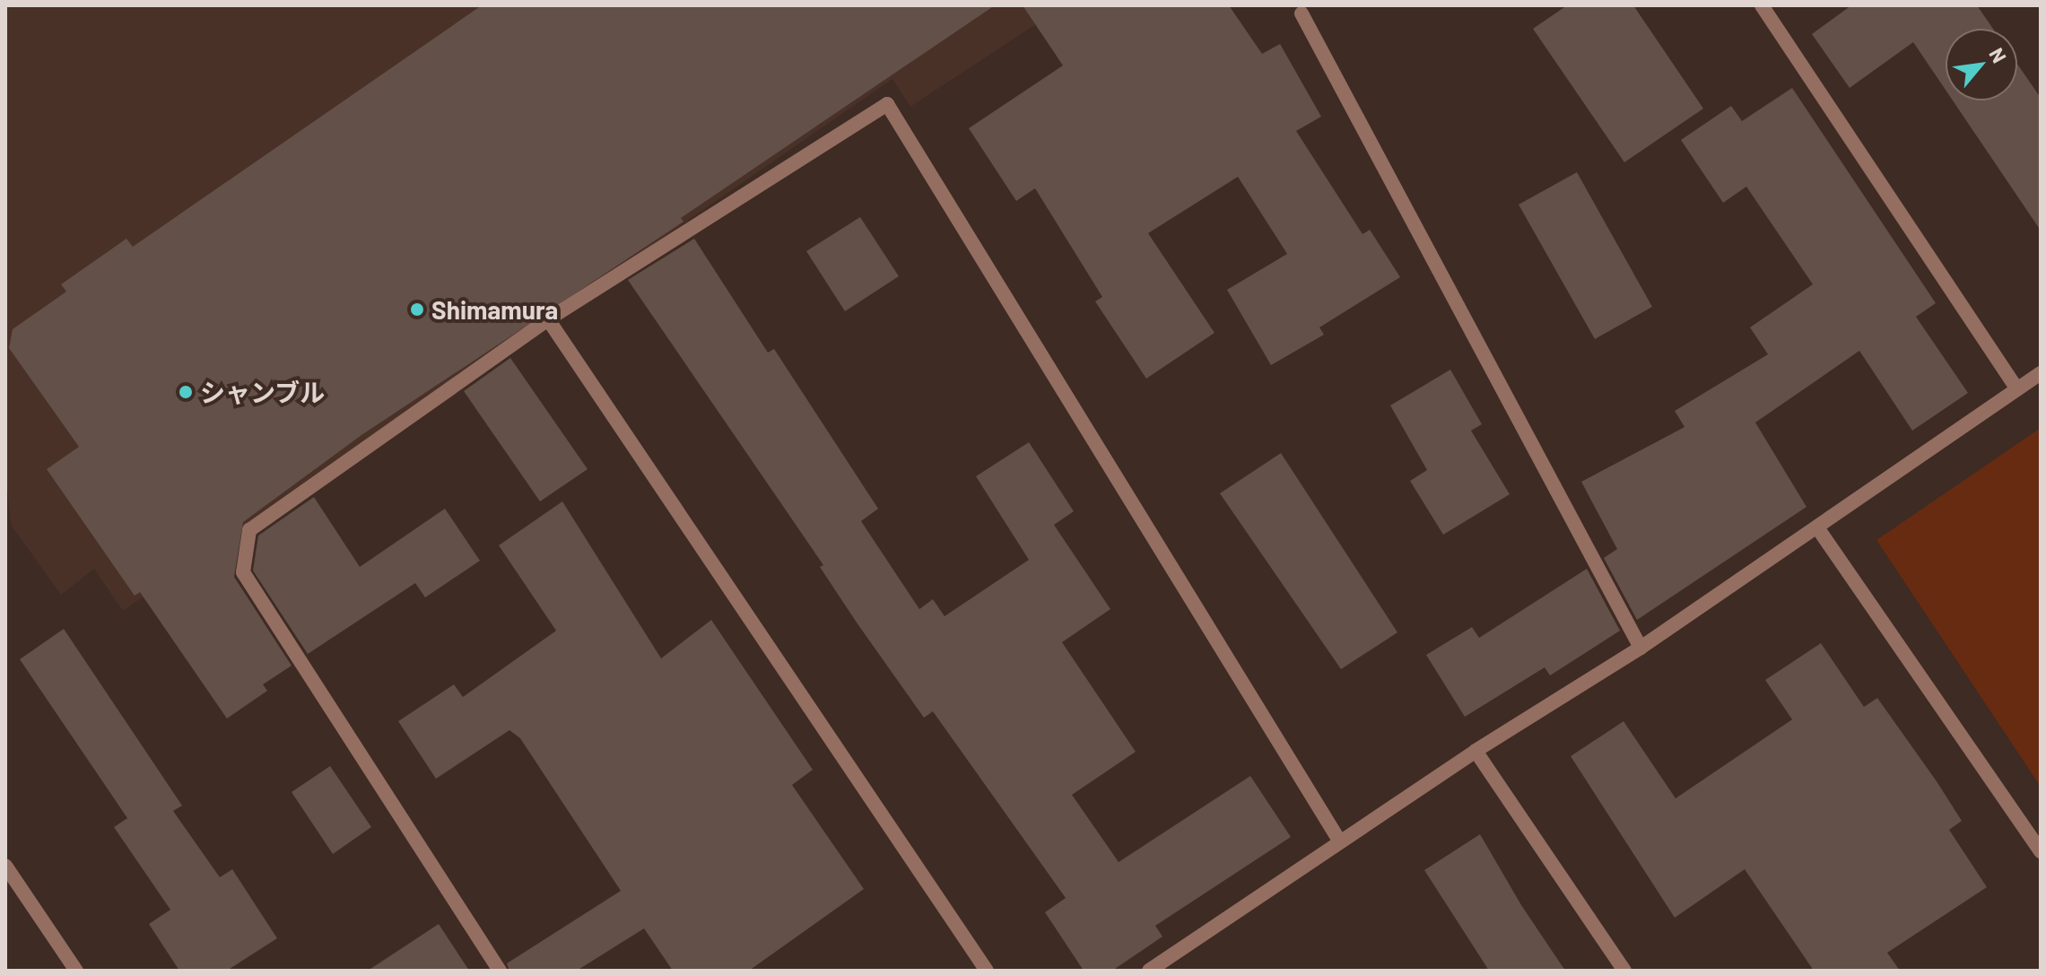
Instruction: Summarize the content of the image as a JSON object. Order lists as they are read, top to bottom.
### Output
{
  "places": ["Shimamura", "シャンブル"],
  "north": "top right"
}
